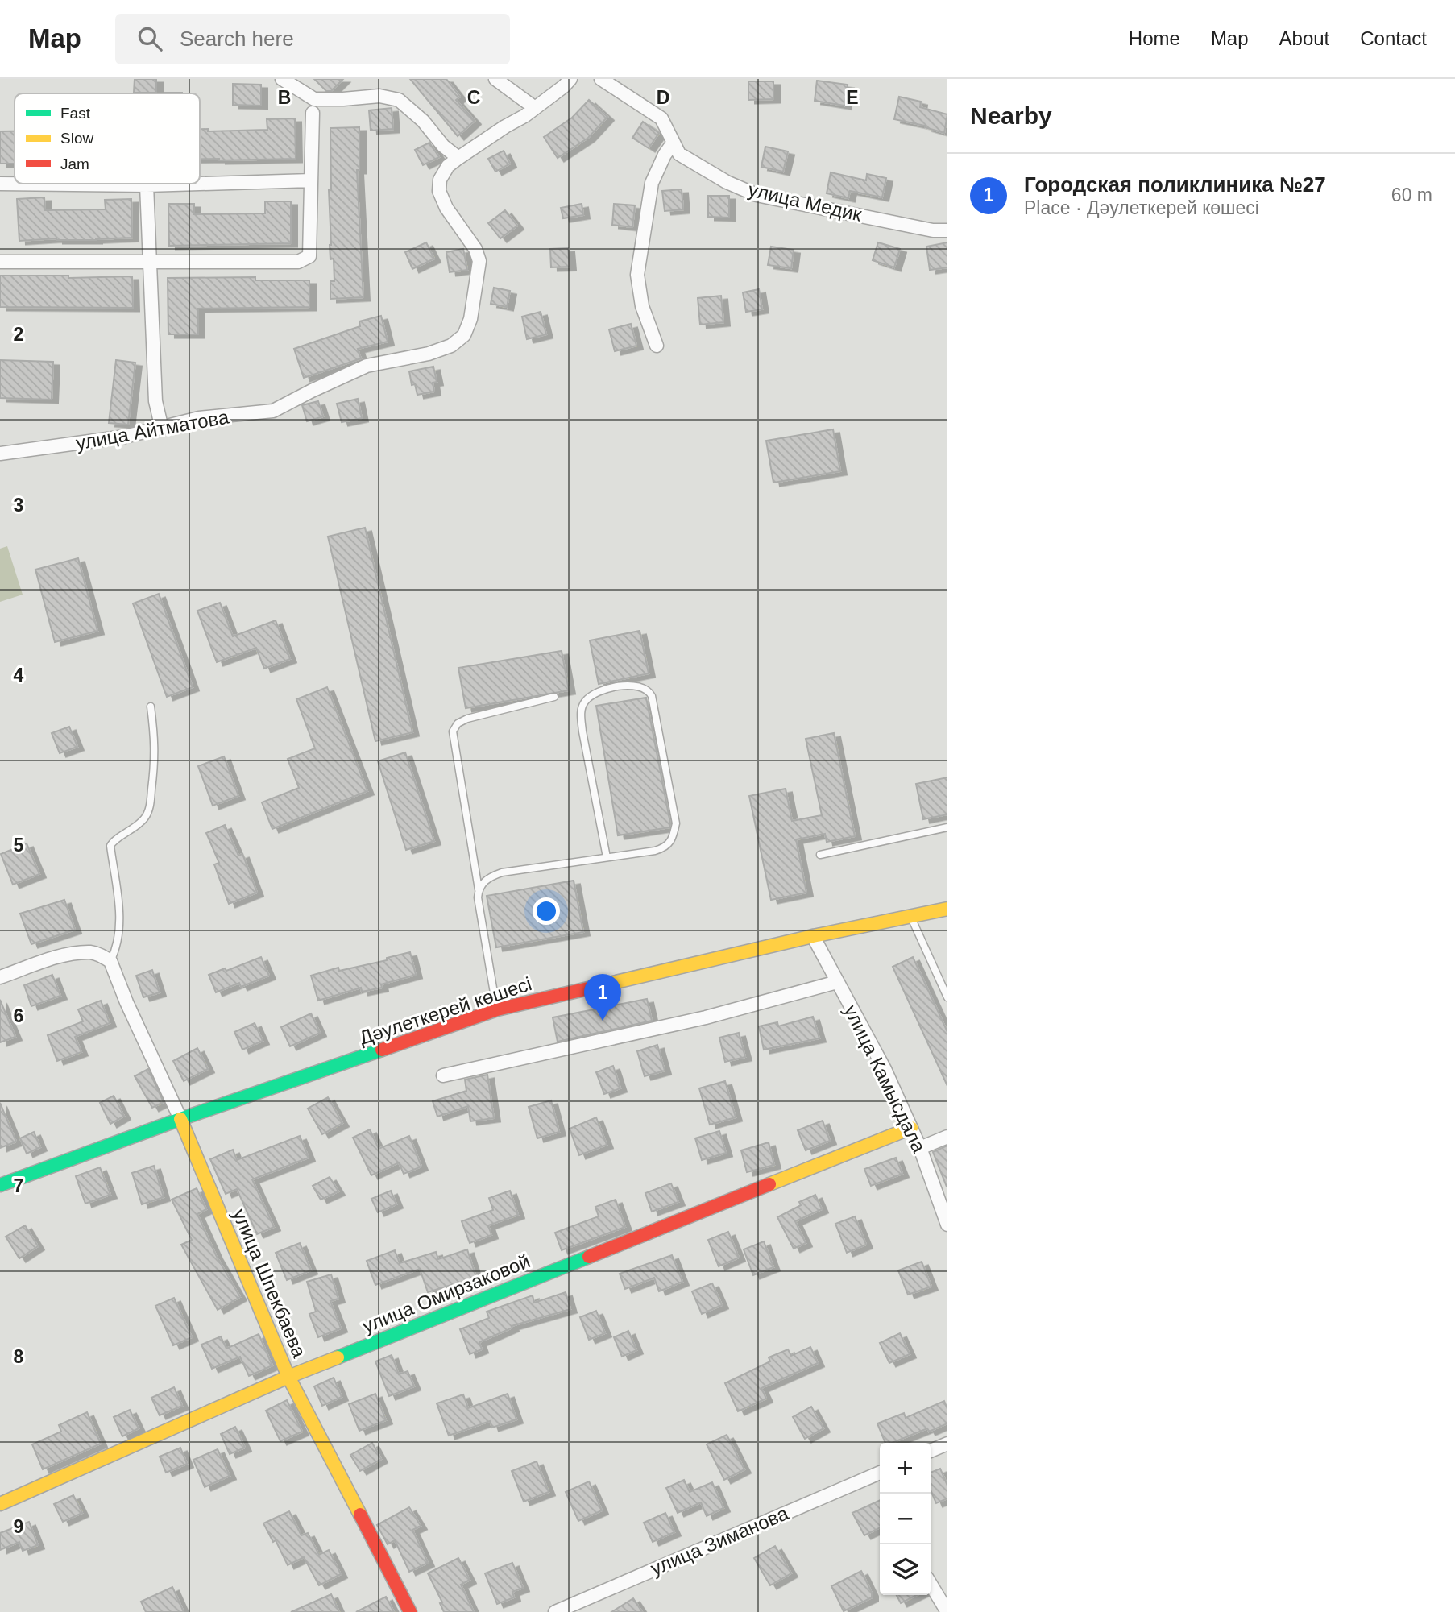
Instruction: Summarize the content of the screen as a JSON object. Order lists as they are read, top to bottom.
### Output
{
  "streets": {
    "street": [
      "улица Медик",
      "улица Айтматова",
      "Дәулеткерей көшесі",
      "улица Камысдала",
      "улица Шпекбаева",
      "улица Омирзаковой",
      "улица Зиманова"
    ]
  },
  "crossings": [
    ["Дәулеткерей көшесі", "улица Камысдала"],
    ["Дәулеткерей көшесі", "улица Шпекбаева"],
    ["улица Камысдала", "улица Омирзаковой"],
    ["улица Шпекбаева", "улица Омирзаковой"]
  ],
  "legend": ["Fast", "Slow", "Jam"],
  "page": {
    "header": "Map",
    "search": "Search here",
    "nav": [
      "Home",
      "Map",
      "About",
      "Contact"
    ],
    "heading": "Nearby",
    "list": [
      {
        "mark": "1",
        "name": "Городская поликлиника №27",
        "note": "Place · Дәулеткерей көшесі",
        "value": "60 m"
      }
    ],
    "pins": "1",
    "map_buttons": ["+", "−"]
  },
  "grid": {
    "columns": [
      "B",
      "C",
      "D",
      "E"
    ],
    "rows": [
      "2",
      "3",
      "4",
      "5",
      "6",
      "7",
      "8",
      "9"
    ]
  }
}
